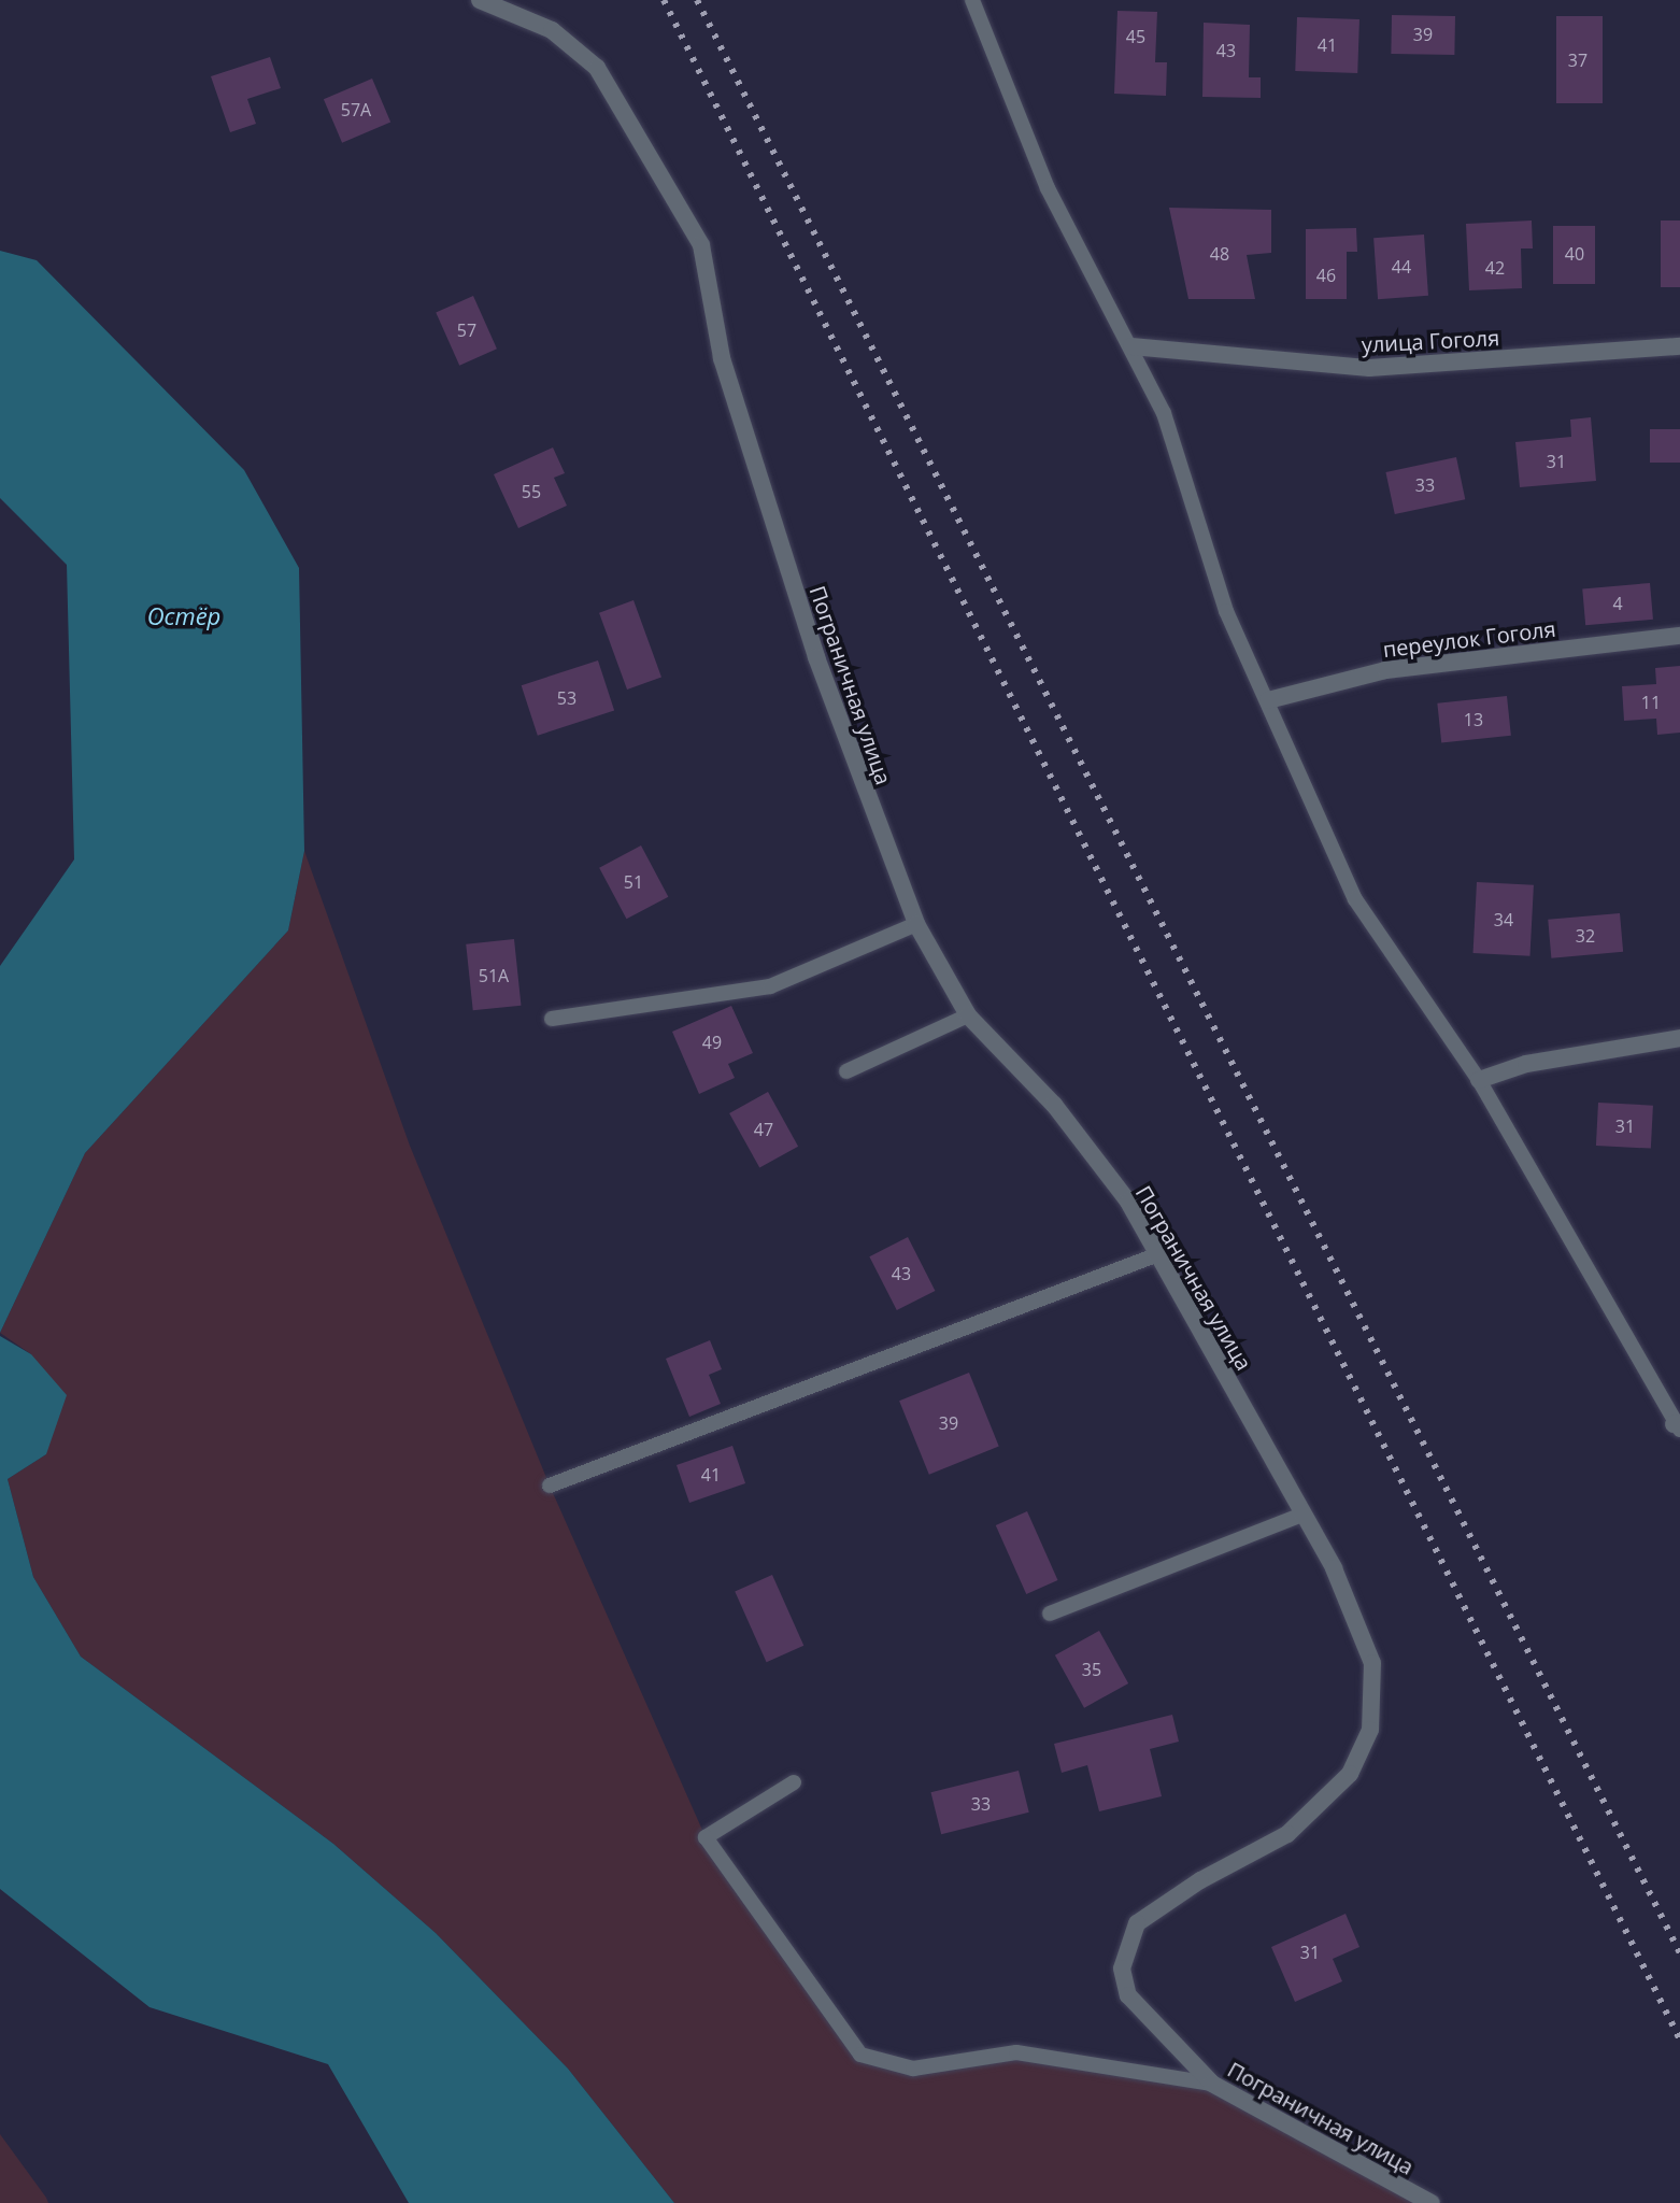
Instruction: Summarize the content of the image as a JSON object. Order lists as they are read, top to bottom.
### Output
{
  "streets": {
    "street": ["улица Гоголя", "переулок Гоголя", "Пограничная улица"]
  },
  "water": ["Остёр"],
  "house_numbers": [
    "39",
    "45",
    "41",
    "43",
    "37",
    "57А",
    "48",
    "40",
    "44",
    "42",
    "46",
    "57",
    "31",
    "33",
    "55",
    "4",
    "53",
    "11",
    "13",
    "51",
    "34",
    "32",
    "51А",
    "49",
    "31",
    "47",
    "43",
    "39",
    "41",
    "35",
    "33",
    "31"
  ]
}
